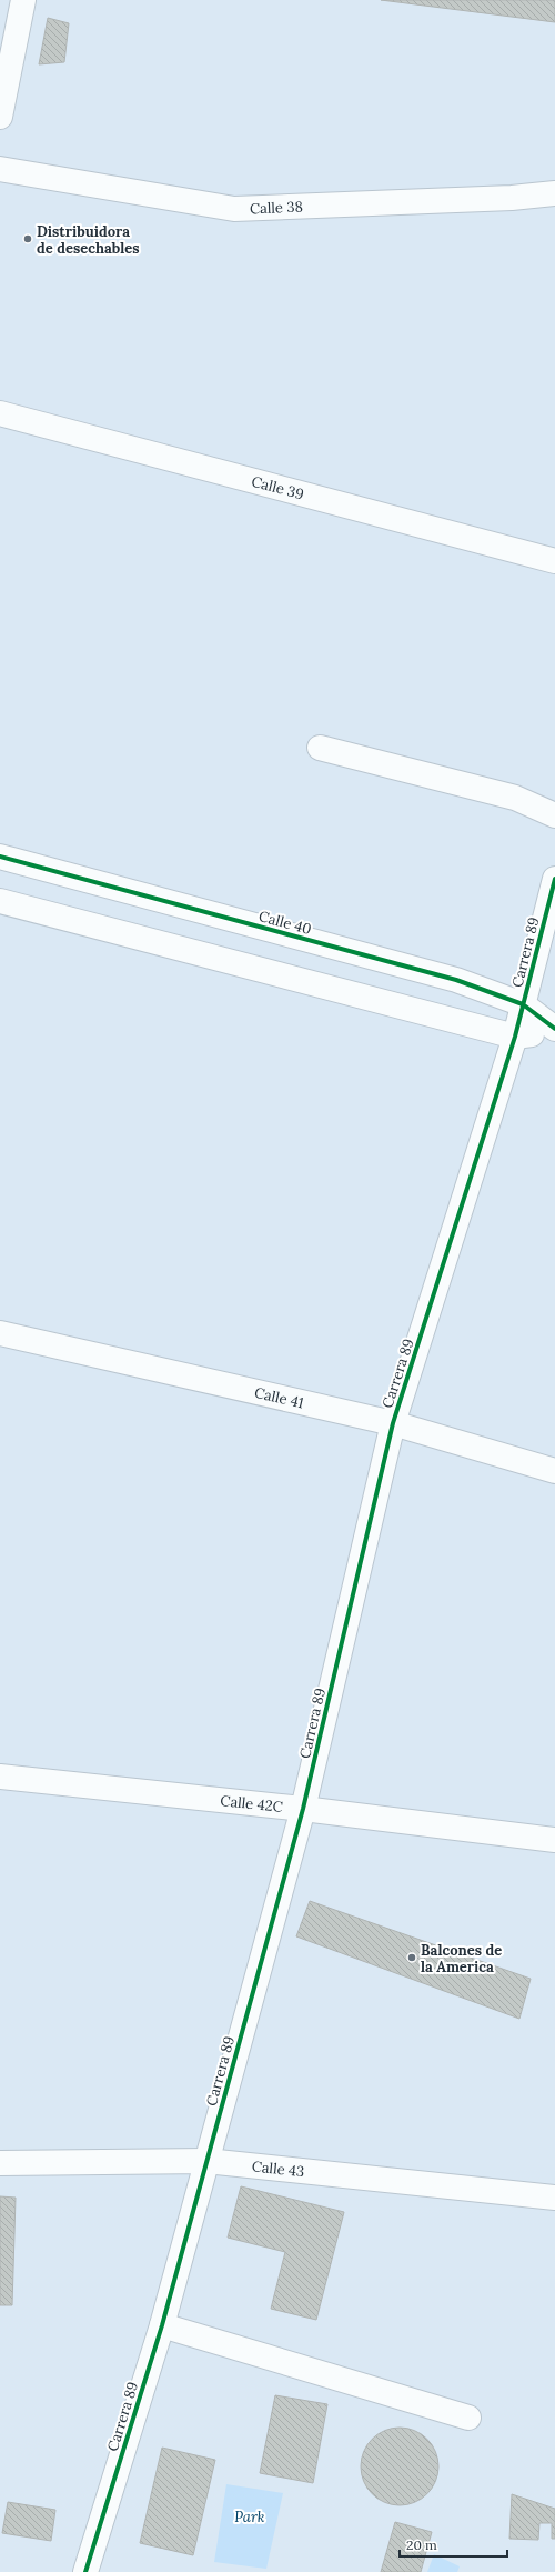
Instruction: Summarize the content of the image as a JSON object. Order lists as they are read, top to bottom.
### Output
{
  "streets": {
    "street": [
      "Calle 38",
      "Calle 39",
      "Calle 40",
      "Carrera 89",
      "Calle 41",
      "Calle 42C",
      "Calle 43"
    ]
  },
  "crossings": [
    ["Calle 40", "Carrera 89"],
    ["Carrera 89", "Calle 41"],
    ["Carrera 89", "Calle 42C"],
    ["Carrera 89", "Calle 43"]
  ],
  "parks": ["Park"],
  "places": ["Distribuidora de desechables", "Balcones de la America"],
  "scale_bar": "20 m"
}
